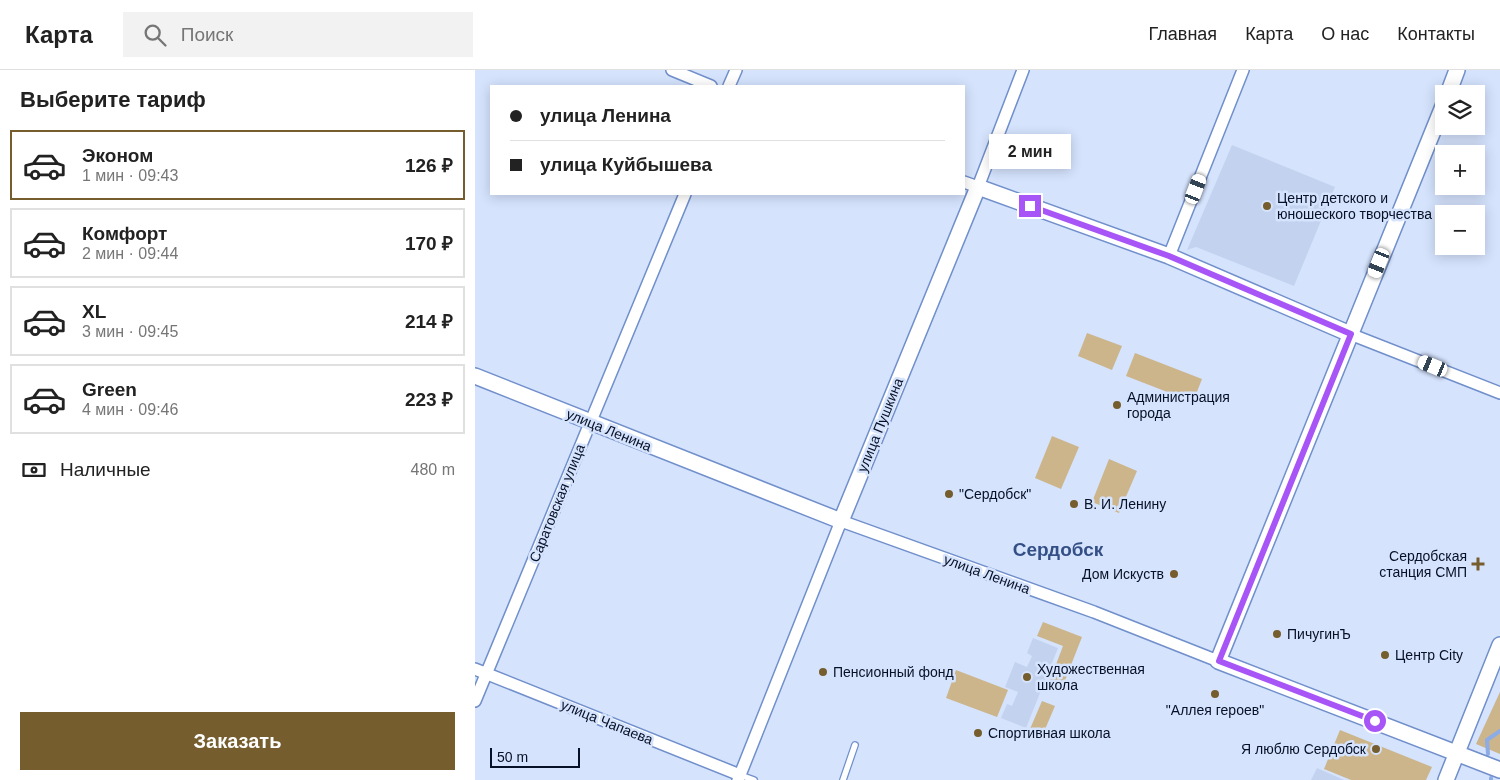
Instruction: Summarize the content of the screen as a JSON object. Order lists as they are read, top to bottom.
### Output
{
  "streets": {
    "street": [
      "улица Пушкина",
      "улица Ленина",
      "Саратовская улица",
      "улица Чапаева"
    ]
  },
  "crossings": [
    ["улица Пушкина", "улица Ленина"],
    ["улица Пушкина", "улица Чапаева"],
    ["улица Ленина", "Саратовская улица"],
    ["Саратовская улица", "улица Чапаева"]
  ],
  "districts": ["Сердобск"],
  "places": {
    "other": [
      "Центр детского и юношеского творчества",
      "Администрация города",
      "\"Сердобск\"",
      "В. И. Ленину",
      "Дом Искуств",
      "ПичугинЪ",
      "Центр City",
      "Пенсионный фонд",
      "Художественная школа",
      "\"Аллея героев\"",
      "Спортивная школа",
      "Я люблю Сердобск"
    ],
    "health": ["Сердобская станция СМП"]
  },
  "scale_bar": "50 m",
  "page": {
    "header": "Карта",
    "search": "Поиск",
    "nav": [
      "Главная",
      "Карта",
      "О нас",
      "Контакты"
    ],
    "heading": "Выберите тариф",
    "map_buttons": ["+", "−"],
    "banner": ["улица Ленина", "улица Куйбышева"],
    "list": [
      {
        "name": "Эконом",
        "note": "1 мин · 09:43",
        "value": "126 ₽"
      },
      {
        "name": "Комфорт",
        "note": "2 мин · 09:44",
        "value": "170 ₽"
      },
      {
        "name": "XL",
        "note": "3 мин · 09:45",
        "value": "214 ₽"
      },
      {
        "name": "Green",
        "note": "4 мин · 09:46",
        "value": "223 ₽"
      }
    ],
    "bubble": "2 мин",
    "pay": ["Наличные", "480 m"],
    "buttons": "Заказать",
    "scale": "50 m"
  }
}
